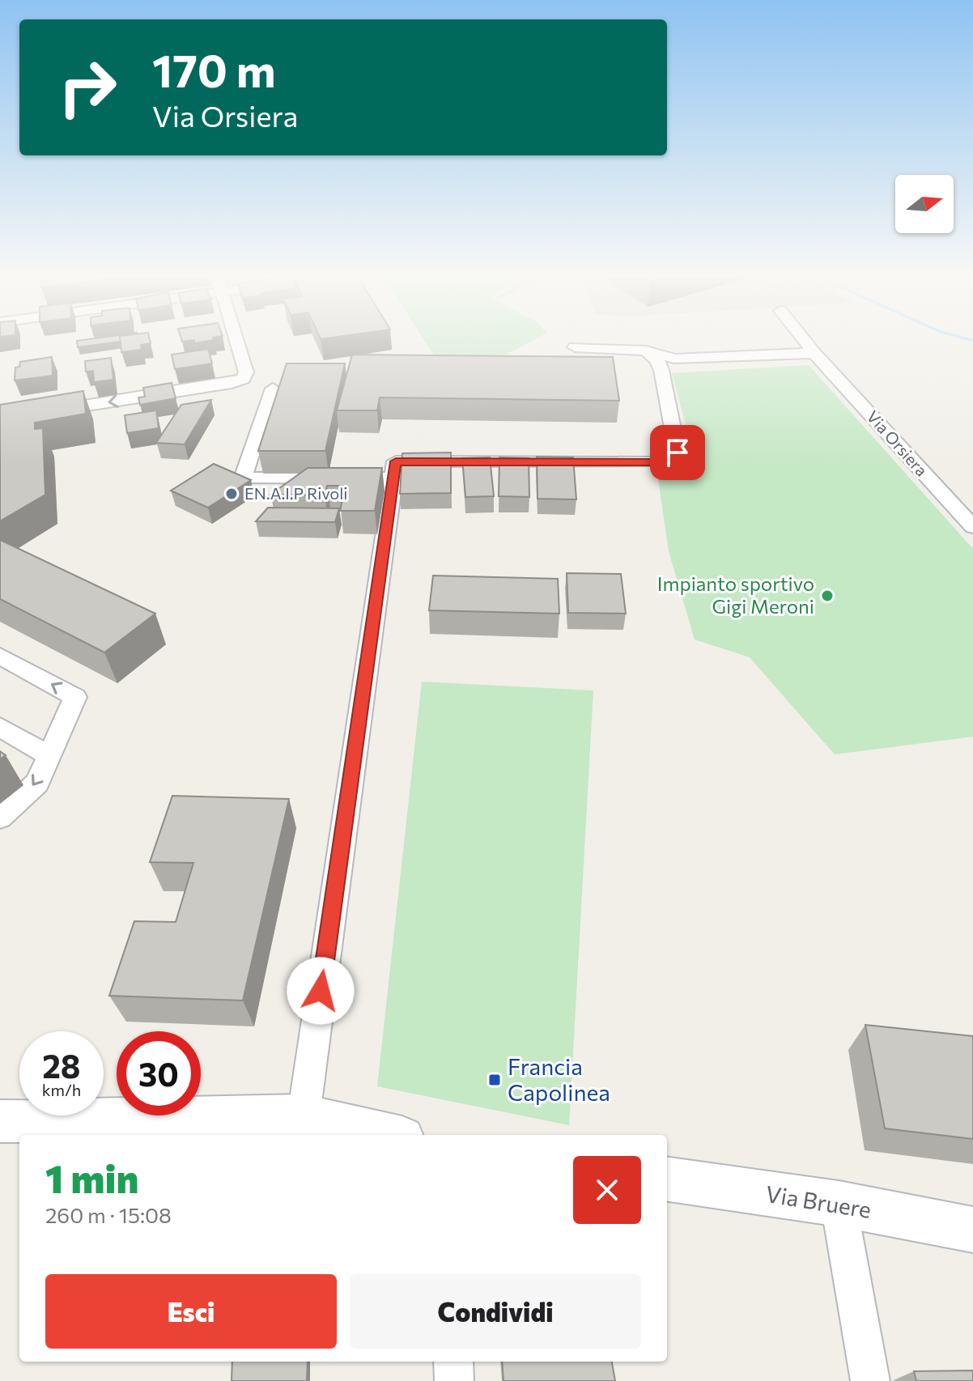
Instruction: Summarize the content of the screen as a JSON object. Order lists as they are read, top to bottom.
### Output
{
  "streets": {
    "street": ["Via Orsiera", "Via Bruere"]
  },
  "places": {
    "other": ["EN.A.I.P Rivoli", "Impianto sportivo Gigi Meroni"],
    "transit": ["Francia Capolinea"]
  },
  "north": "right",
  "page": {
    "turn": ["170 m", "Via Orsiera"],
    "speed": "28 km/h",
    "limit": "30",
    "heading": ["1 min", "260 m · 15:08"],
    "buttons": ["Esci", "Condividi"]
  }
}
